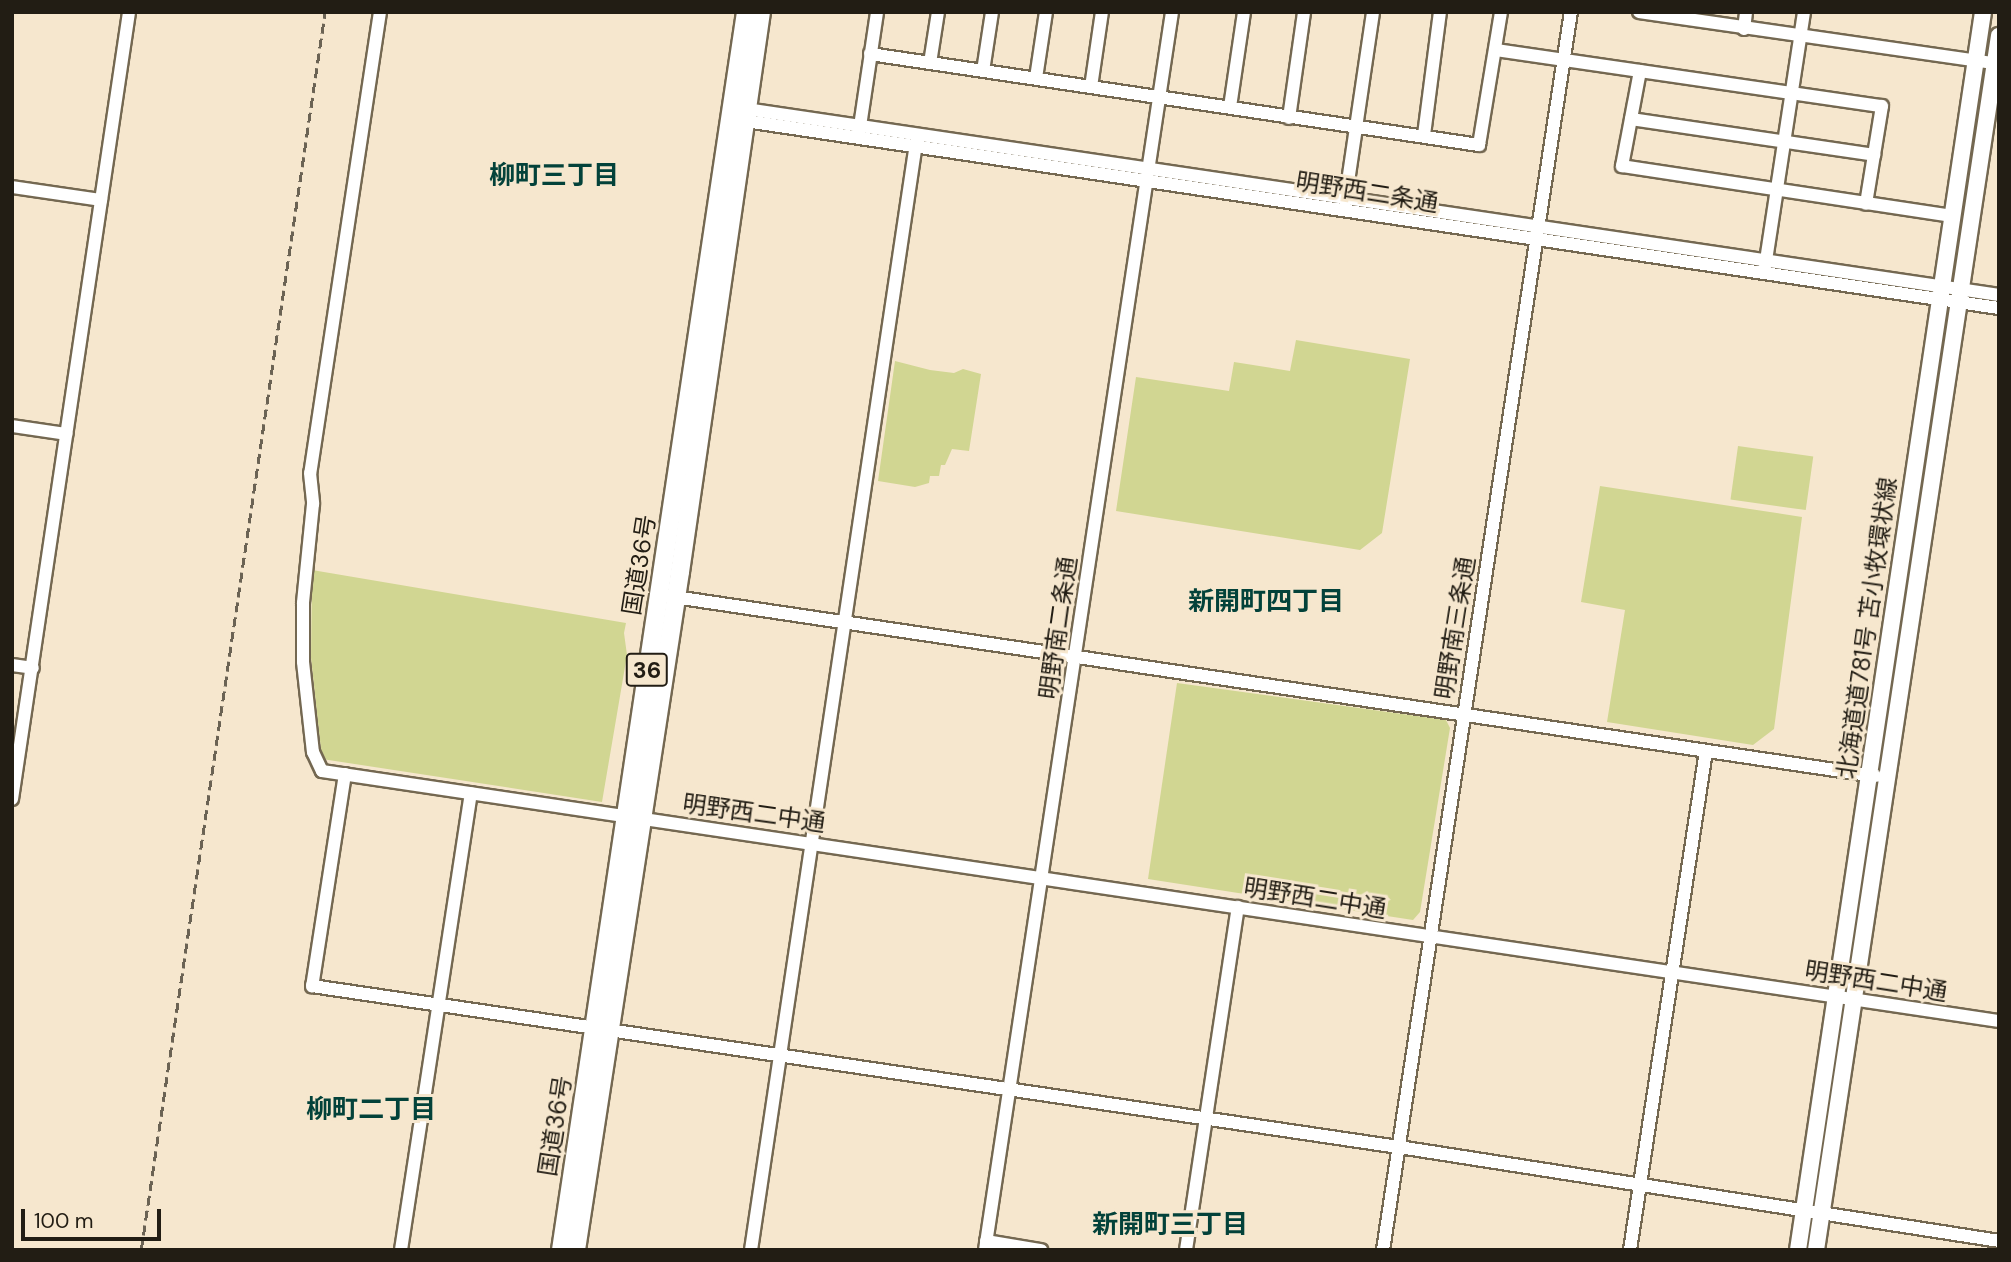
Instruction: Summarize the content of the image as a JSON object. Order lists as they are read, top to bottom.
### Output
{
  "streets": {
    "highway": ["国道36号", "36"],
    "main road": ["北海道道781号 苫小牧環状線"],
    "street": [
      "明野西二条通",
      "明野南二条通",
      "明野南三条通",
      "明野西二中通"
    ]
  },
  "crossings": [
    ["明野西二条通", "国道36号"],
    ["明野西二条通", "明野南二条通"],
    ["明野西二条通", "明野南三条通"],
    ["明野西二条通", "北海道道781号 苫小牧環状線"],
    ["国道36号", "明野西二中通"],
    ["明野南二条通", "明野西二中通"],
    ["明野南三条通", "明野西二中通"],
    ["北海道道781号 苫小牧環状線", "明野西二中通"]
  ],
  "districts": [
    "柳町三丁目",
    "新開町四丁目",
    "柳町二丁目",
    "新開町三丁目"
  ],
  "scale_bar": "100 m"
}
